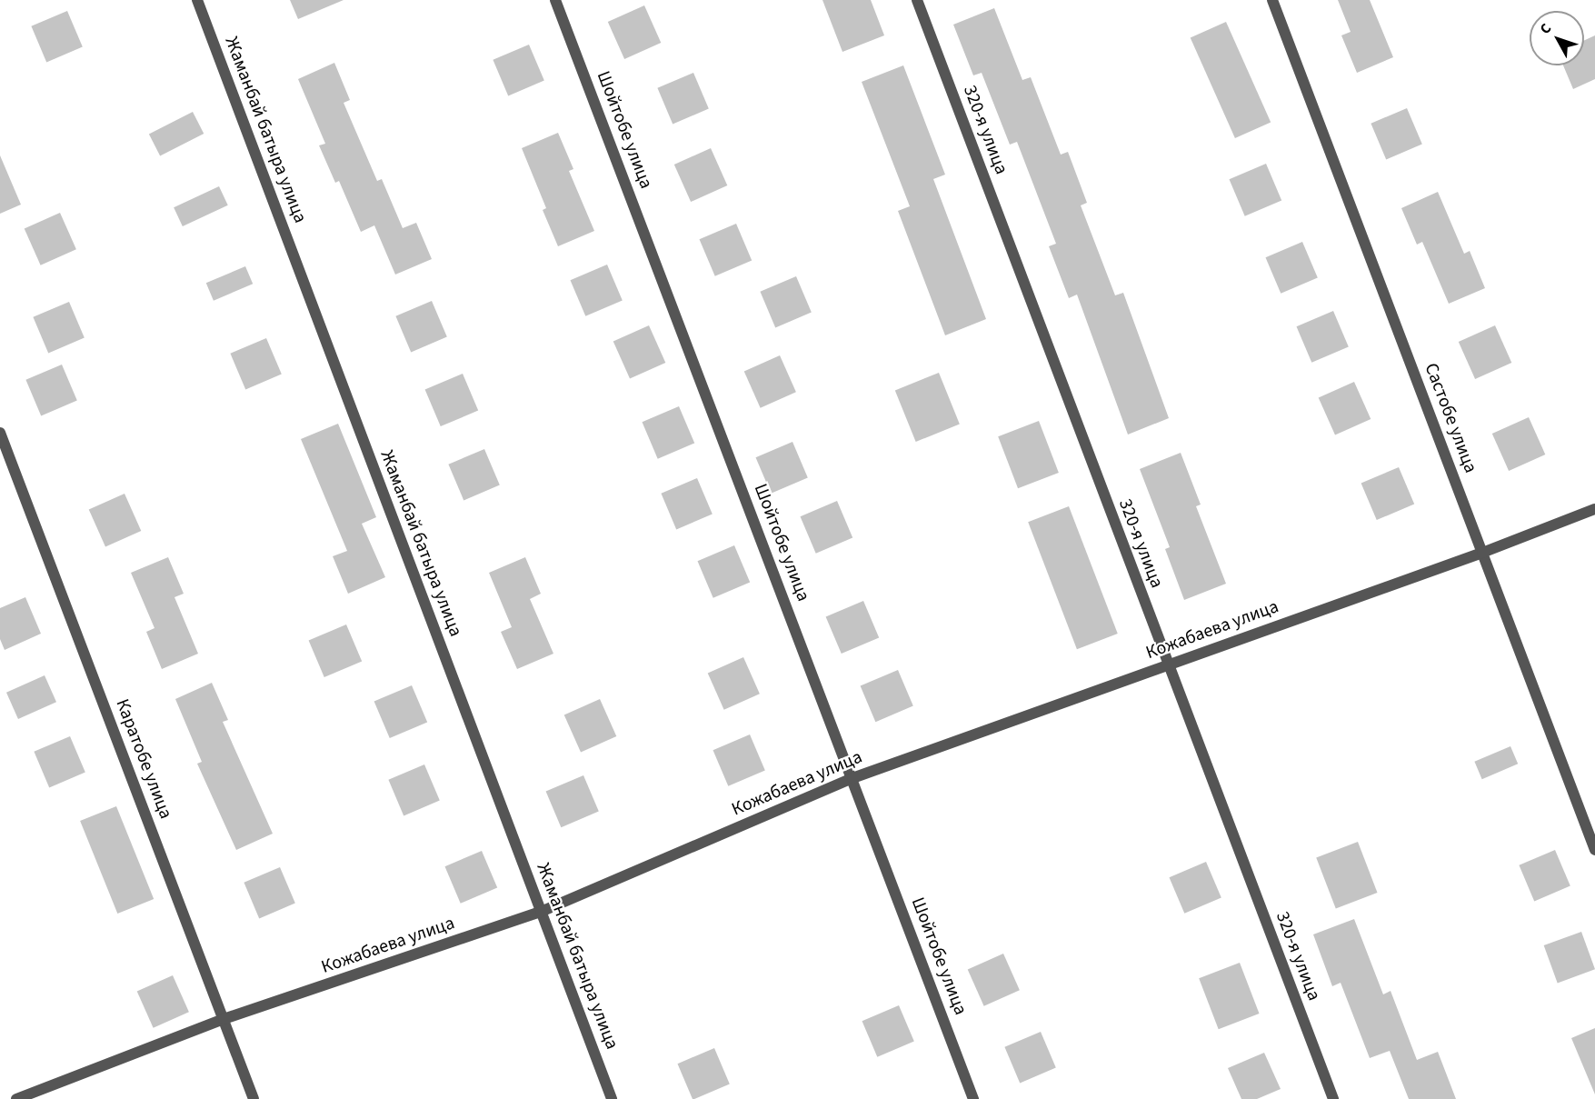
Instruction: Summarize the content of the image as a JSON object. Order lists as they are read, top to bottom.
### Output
{
  "streets": {
    "street": [
      "Жаманбай батыра улица",
      "Шойтобе улица",
      "320-я улица",
      "Састобе улица",
      "Кожабаева улица",
      "Каратобе улица"
    ]
  },
  "crossings": [
    ["Жаманбай батыра улица", "Кожабаева улица"],
    ["Шойтобе улица", "Кожабаева улица"],
    ["320-я улица", "Кожабаева улица"],
    ["Састобе улица", "Кожабаева улица"],
    ["Кожабаева улица", "Каратобе улица"]
  ],
  "north": "top left"
}
